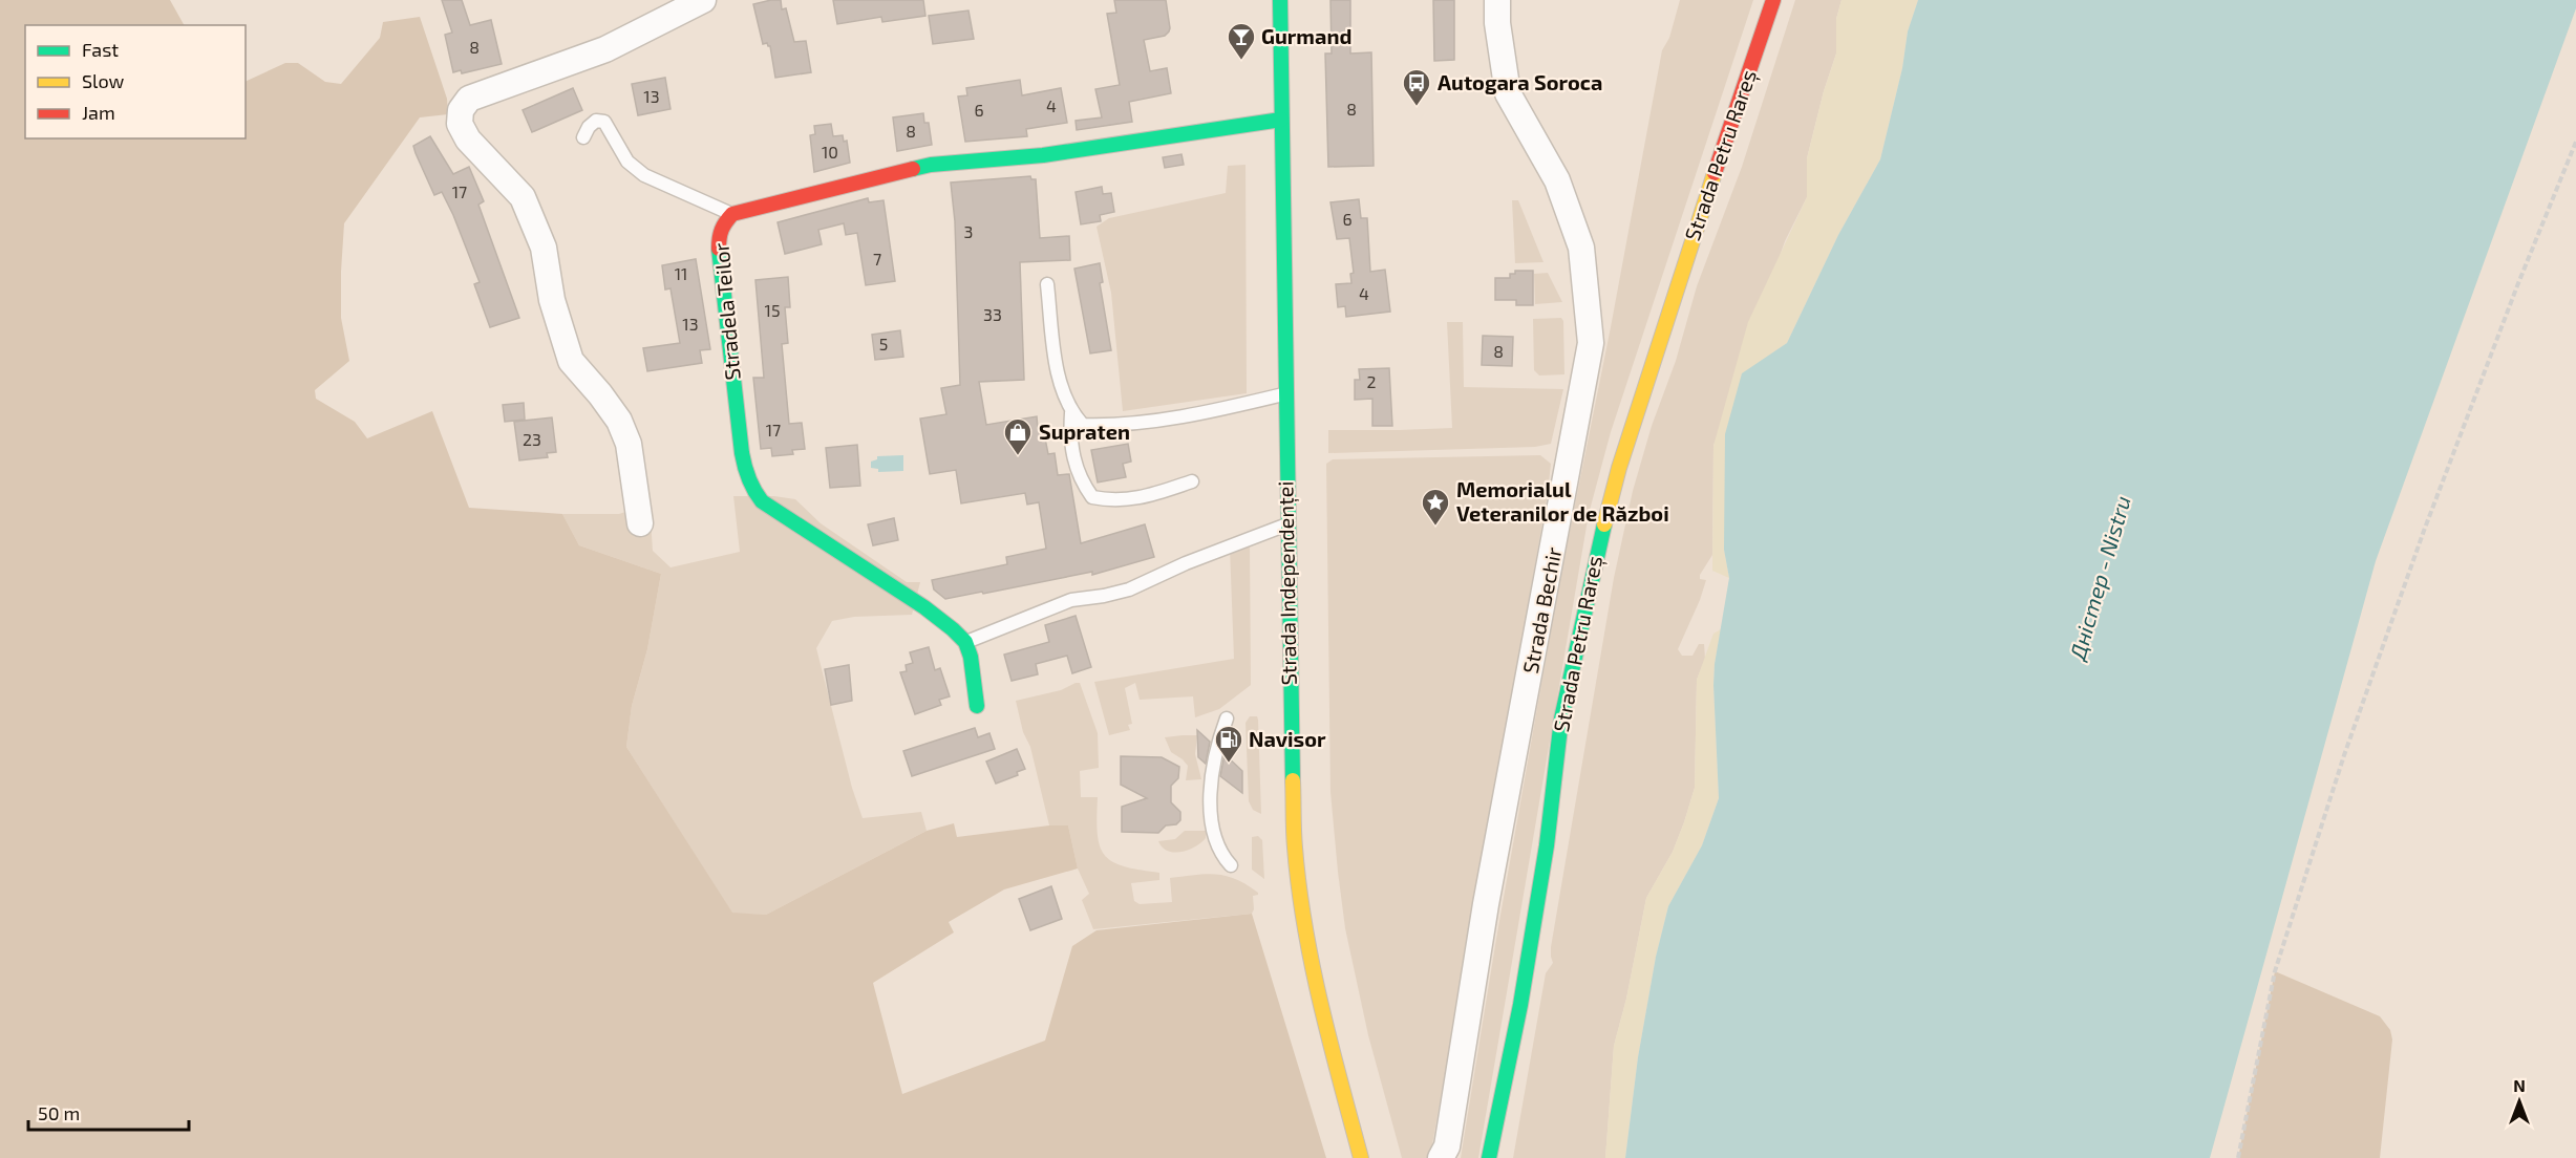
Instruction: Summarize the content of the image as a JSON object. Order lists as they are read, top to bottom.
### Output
{
  "streets": {
    "street": [
      "Strada Petru Rareș",
      "Stradela Teilor",
      "Strada Independenței",
      "Strada Bechir"
    ]
  },
  "crossings": [
    ["Stradela Teilor", "Strada Independenței"]
  ],
  "water": ["Дністер - Nistru"],
  "places": {
    "bar": ["Gurmand"],
    "bus stop": ["Autogara Soroca"],
    "shop": ["Supraten"],
    "place": ["Memorialul Veteranilor de Război"],
    "fuel station": ["Navisor"]
  },
  "house_numbers": [
    "8",
    "13",
    "4",
    "8",
    "6",
    "8",
    "10",
    "17",
    "6",
    "3",
    "7",
    "11",
    "4",
    "15",
    "33",
    "13",
    "5",
    "8",
    "2",
    "17",
    "23"
  ],
  "legend": ["Fast", "Slow", "Jam"],
  "scale_bar": "50 m",
  "north": "top"
}
